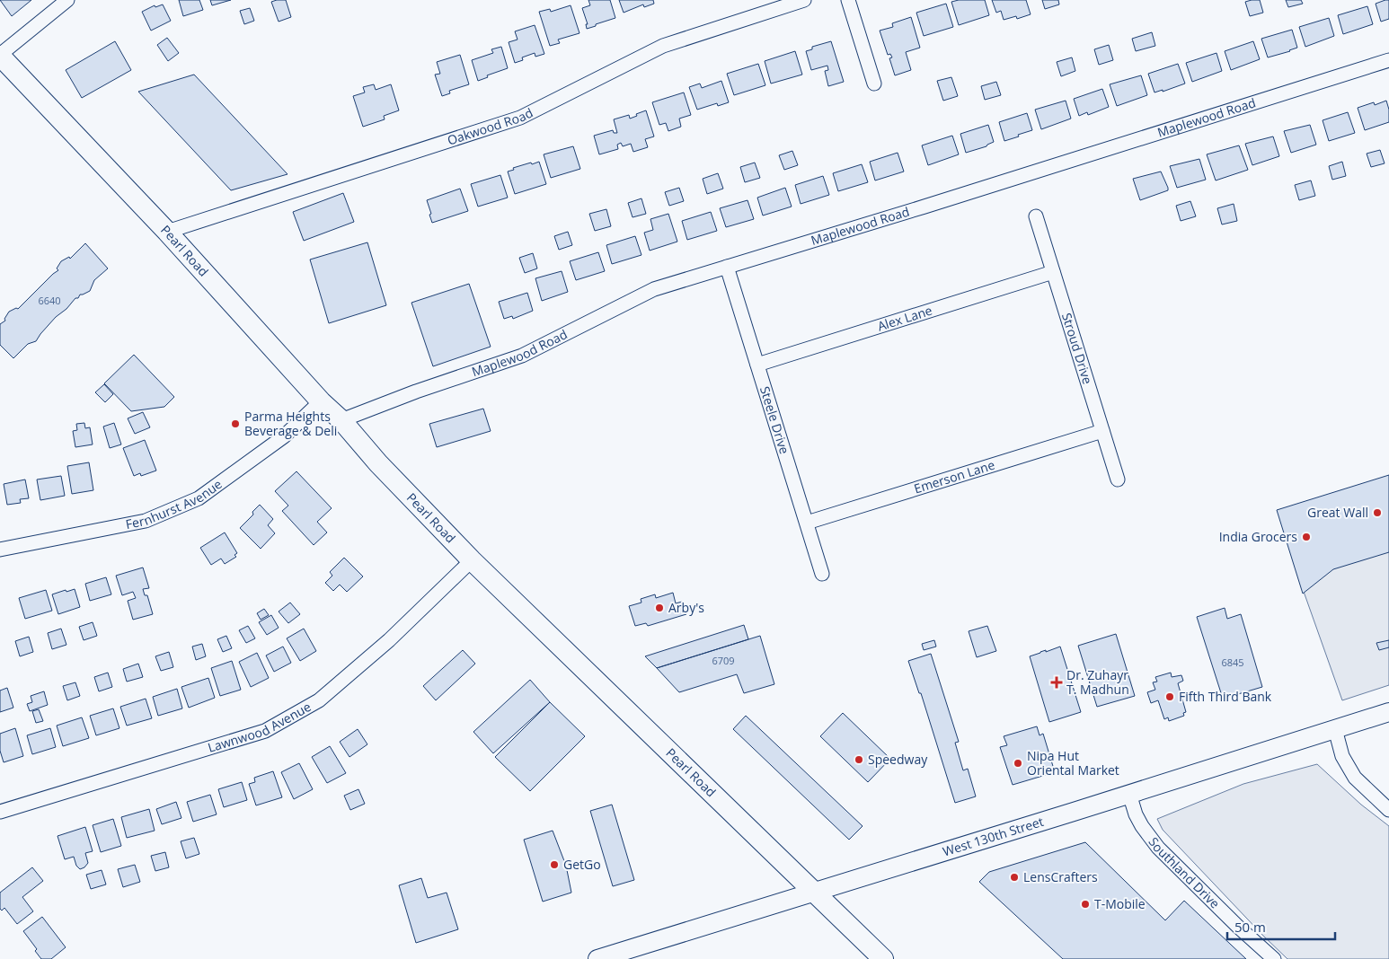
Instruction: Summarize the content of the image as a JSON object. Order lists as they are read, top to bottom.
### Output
{
  "streets": {
    "main road": ["Pearl Road", "West 130th Street"],
    "street": [
      "Maplewood Road",
      "Oakwood Road",
      "Alex Lane",
      "Stroud Drive",
      "Steele Drive",
      "Emerson Lane",
      "Fernhurst Avenue",
      "Lawnwood Avenue",
      "Southland Drive"
    ]
  },
  "crossings": [
    ["Maplewood Road", "Pearl Road"],
    ["Maplewood Road", "Steele Drive"],
    ["Oakwood Road", "Pearl Road"],
    ["Pearl Road", "Fernhurst Avenue"],
    ["Pearl Road", "Lawnwood Avenue"],
    ["Pearl Road", "West 130th Street"],
    ["Alex Lane", "Stroud Drive"],
    ["Alex Lane", "Steele Drive"],
    ["Stroud Drive", "Emerson Lane"],
    ["Steele Drive", "Emerson Lane"],
    ["West 130th Street", "Southland Drive"]
  ],
  "places": {
    "other": [
      "Parma Heights Beverage & Deli",
      "Great Wall",
      "India Grocers",
      "Arby's",
      "Fifth Third Bank",
      "Speedway",
      "Nipa Hut Oriental Market",
      "GetGo",
      "LensCrafters",
      "T-Mobile"
    ],
    "health": ["Dr. Zuhayr T. Madhun"]
  },
  "house_numbers": ["6640", "6709", "6845"],
  "scale_bar": "50 m"
}
